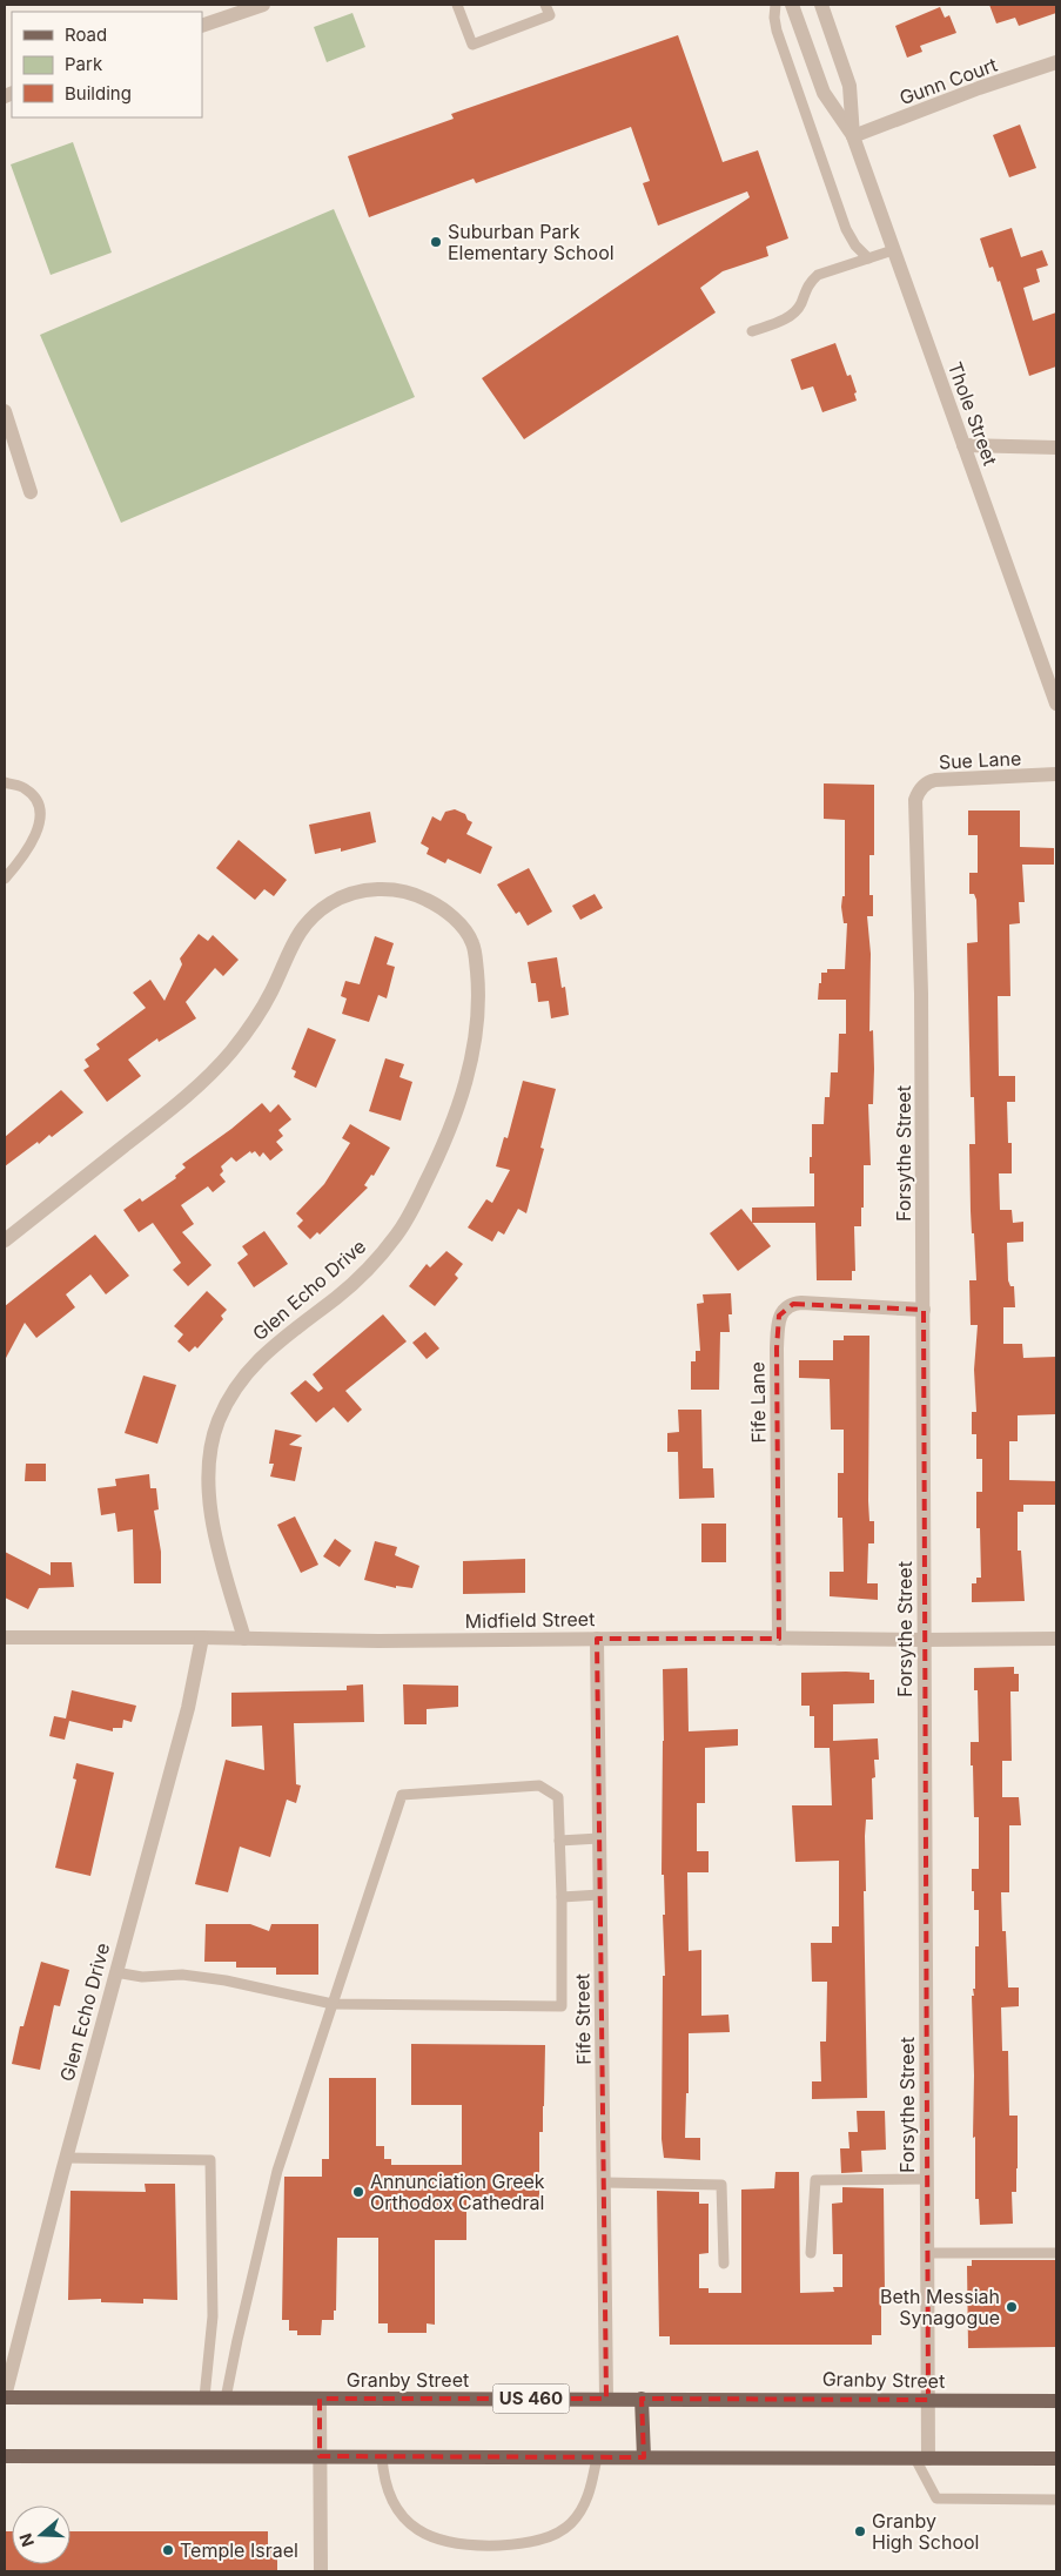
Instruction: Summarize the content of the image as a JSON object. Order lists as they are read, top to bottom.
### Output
{
  "streets": {
    "main road": ["Granby Street", "US 460"],
    "street": [
      "Gunn Court",
      "Thole Street",
      "Sue Lane",
      "Forsythe Street",
      "Glen Echo Drive",
      "Fife Lane",
      "Midfield Street",
      "Fife Street"
    ]
  },
  "crossings": [
    ["Gunn Court", "Thole Street"],
    ["Sue Lane", "Forsythe Street"],
    ["Forsythe Street", "Fife Lane"],
    ["Forsythe Street", "Midfield Street"],
    ["Forsythe Street", "Granby Street"],
    ["Glen Echo Drive", "Midfield Street"],
    ["Glen Echo Drive", "Granby Street"],
    ["Fife Lane", "Midfield Street"],
    ["Midfield Street", "Fife Street"],
    ["Fife Street", "Granby Street"]
  ],
  "places": [
    "Suburban Park Elementary School",
    "Annunciation Greek Orthodox Cathedral",
    "Beth Messiah Synagogue",
    "Granby High School",
    "Temple Israel"
  ],
  "legend": ["Road", "Park", "Building"],
  "north": "left"
}
